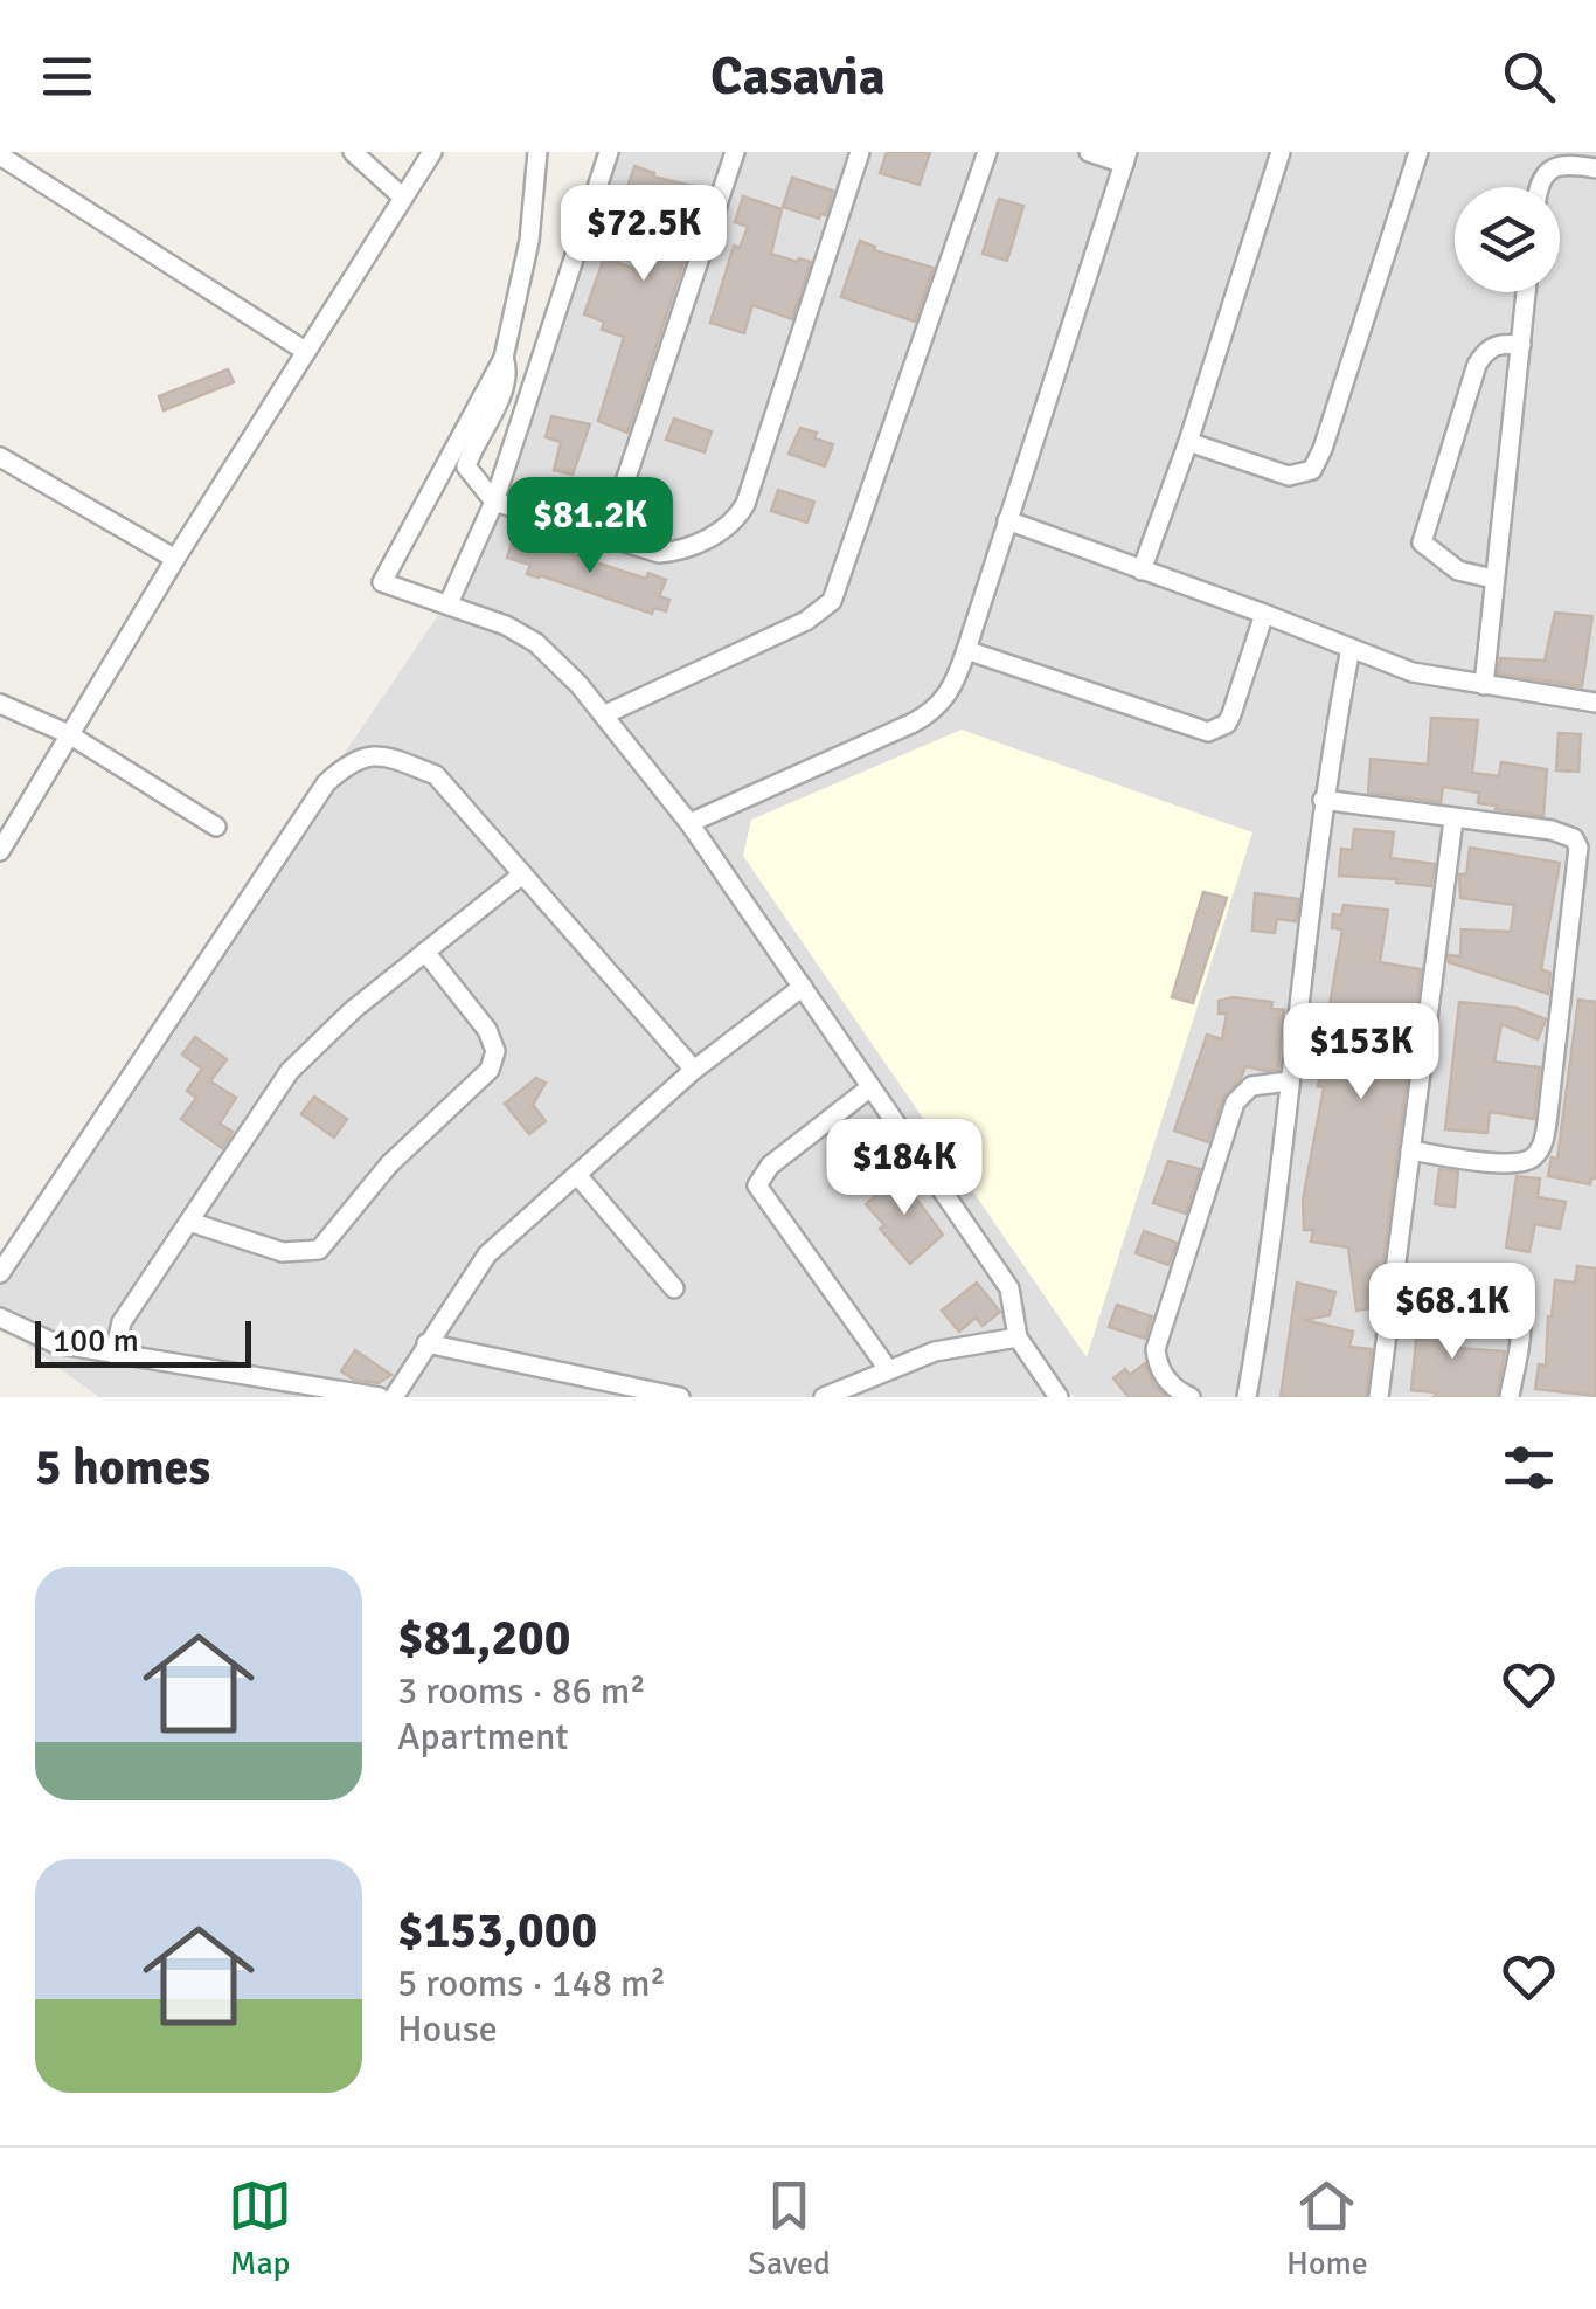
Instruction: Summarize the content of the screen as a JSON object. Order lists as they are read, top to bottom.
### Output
{
  "scale_bar": "100 m",
  "page": {
    "header": "Casavia",
    "price": [
      "$72.5K",
      "$81.2K",
      "$153K",
      "$184K",
      "$68.1K"
    ],
    "scale": "100 m",
    "heading": "5 homes",
    "list": [
      {
        "name": "$81,200",
        "note": "3 rooms · 86 m² · Apartment"
      },
      {
        "name": "$153,000",
        "note": "5 rooms · 148 m² · House"
      }
    ],
    "tabs": ["Map", "Saved", "Home"]
  }
}
